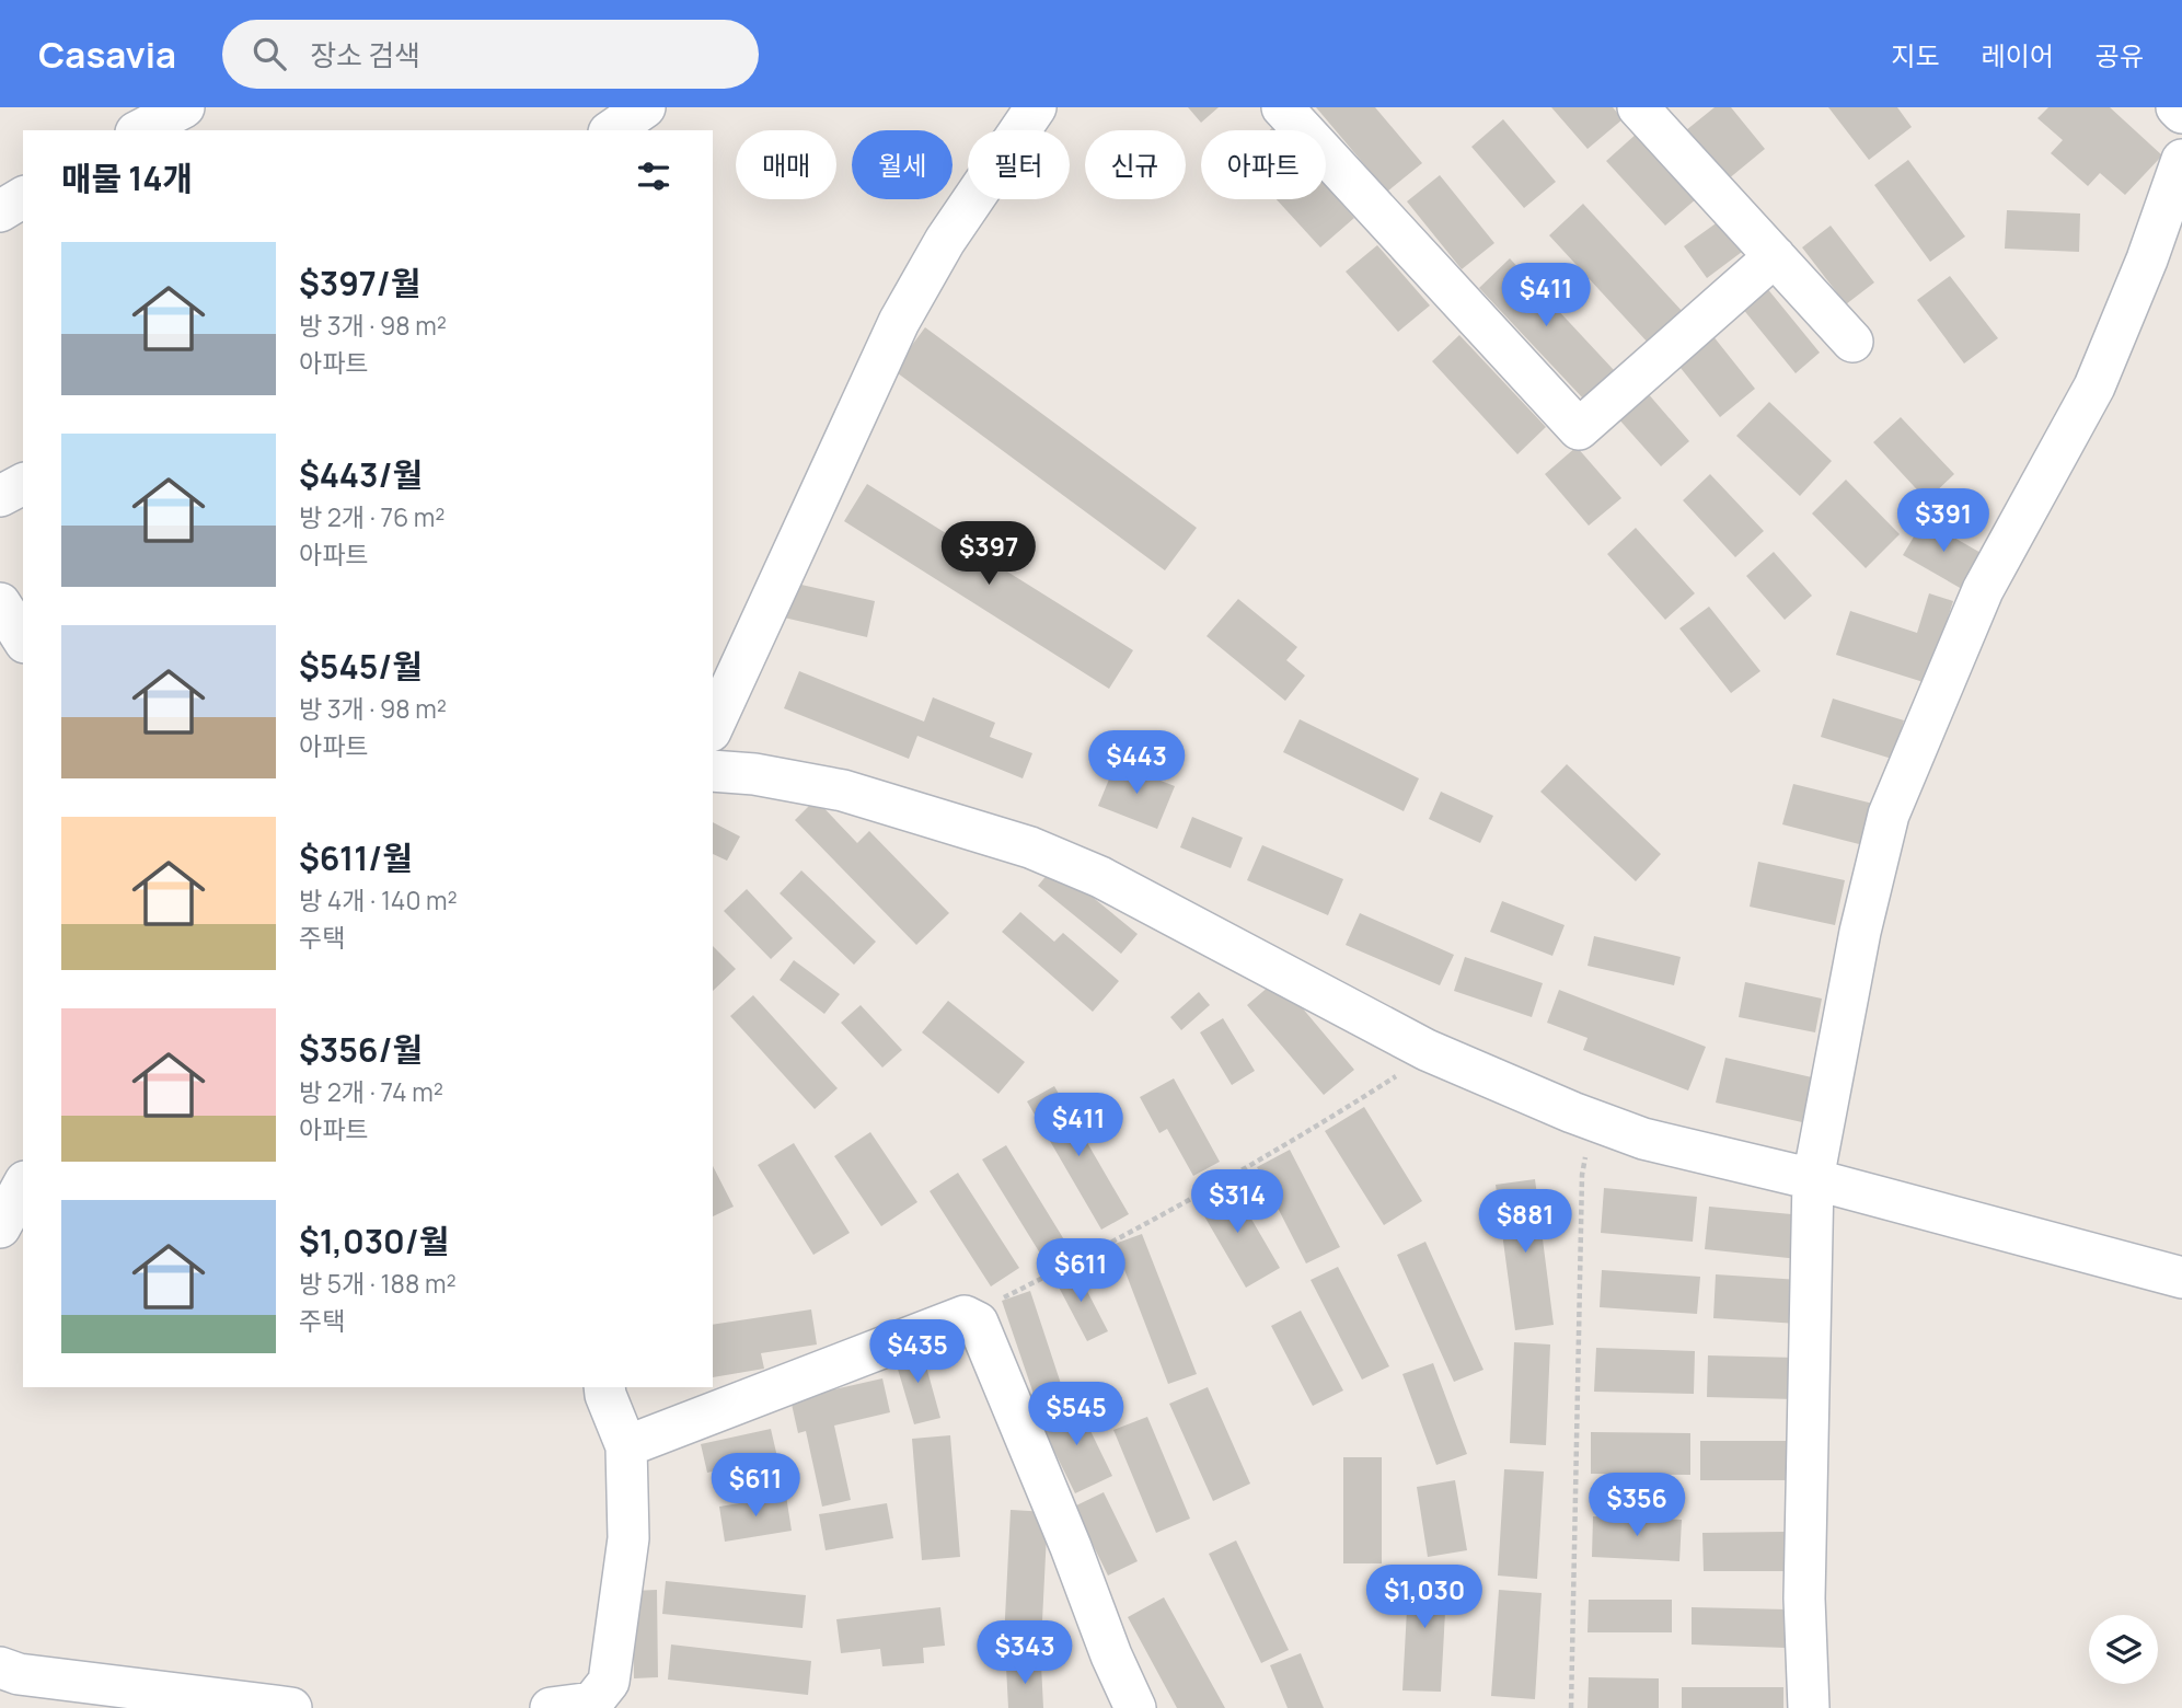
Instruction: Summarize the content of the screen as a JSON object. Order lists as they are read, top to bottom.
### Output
{
  "page": {
    "header": "Casavia",
    "search": "장소 검색",
    "nav": ["지도", "레이어", "공유"],
    "chip": [
      "매매",
      "월세",
      "필터",
      "신규",
      "아파트"
    ],
    "heading": "매물 14개",
    "list": [
      {
        "name": "$397/월",
        "note": "방 3개 · 98 m² · 아파트"
      },
      {
        "name": "$443/월",
        "note": "방 2개 · 76 m² · 아파트"
      },
      {
        "name": "$545/월",
        "note": "방 3개 · 98 m² · 아파트"
      },
      {
        "name": "$611/월",
        "note": "방 4개 · 140 m² · 주택"
      },
      {
        "name": "$356/월",
        "note": "방 2개 · 74 m² · 아파트"
      },
      {
        "name": "$1,030/월",
        "note": "방 5개 · 188 m² · 주택"
      }
    ],
    "price": [
      "$411",
      "$391",
      "$397",
      "$443",
      "$411",
      "$314",
      "$881",
      "$611",
      "$435",
      "$545",
      "$611",
      "$356",
      "$1,030",
      "$343"
    ]
  }
}
